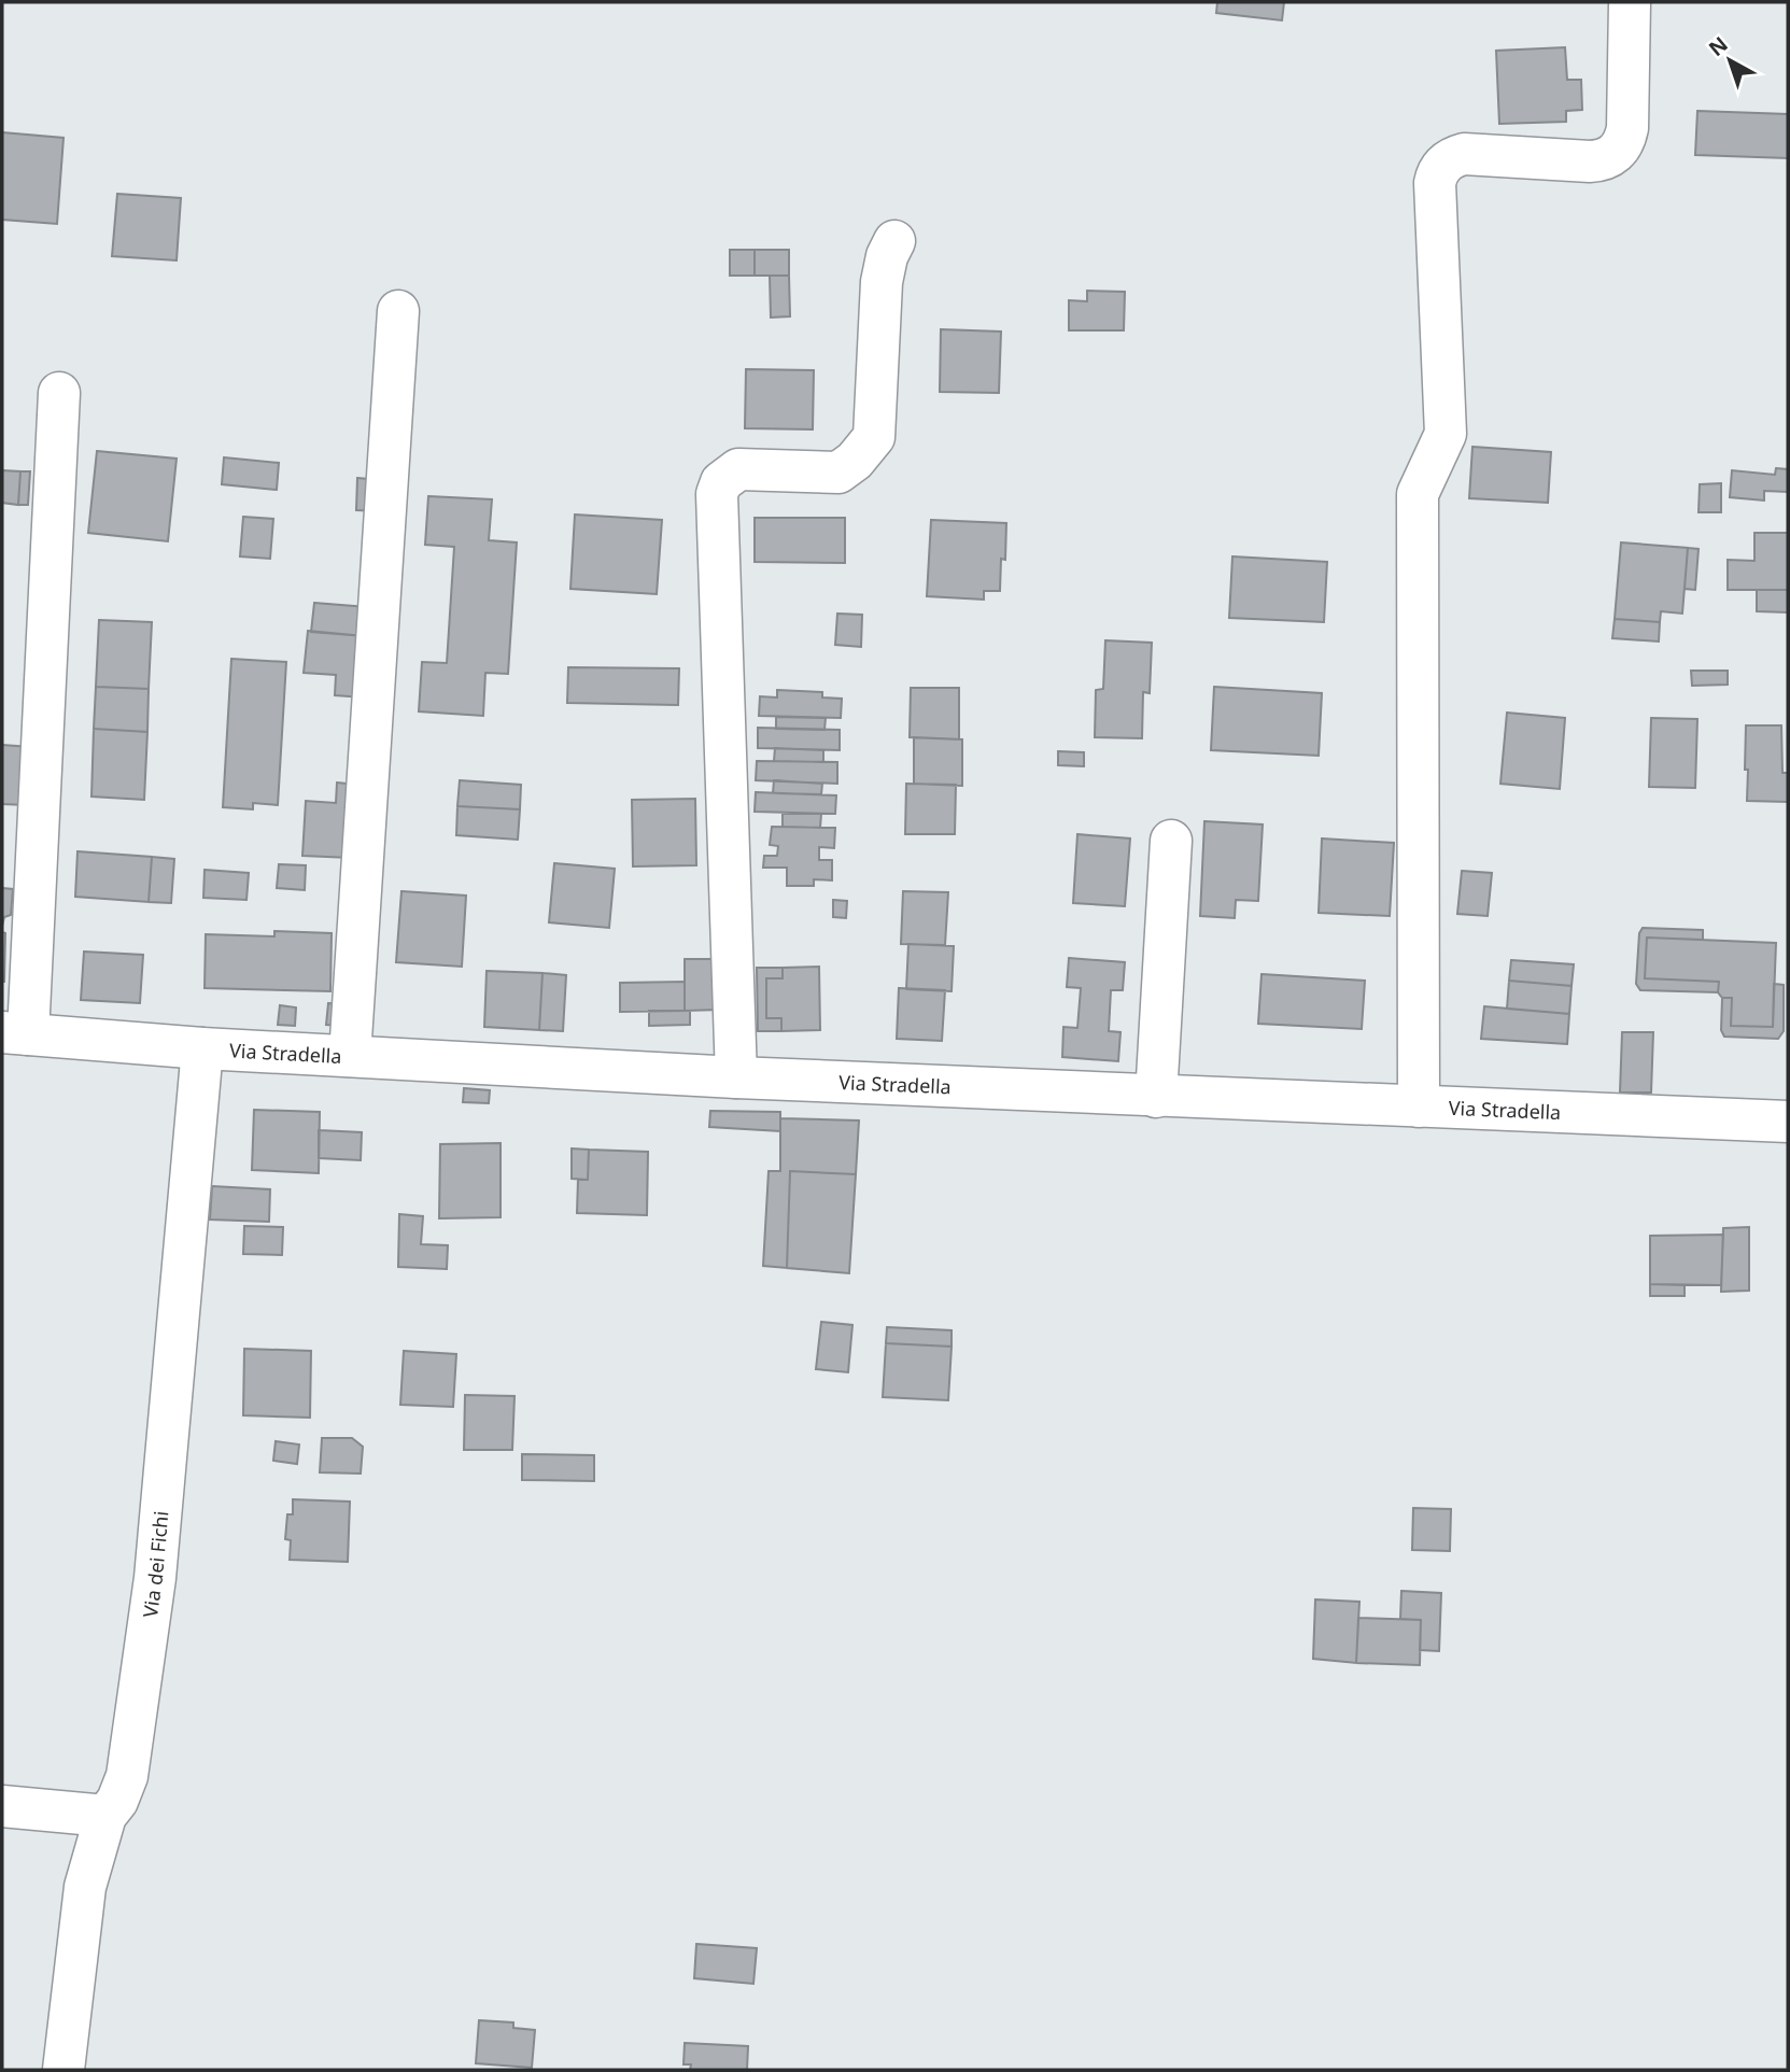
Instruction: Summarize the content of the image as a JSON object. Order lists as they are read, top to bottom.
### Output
{
  "streets": {
    "street": ["Via Stradella", "Via dei Fichi"]
  },
  "crossings": [
    ["Via Stradella", "Via dei Fichi"]
  ],
  "north": "top left"
}
